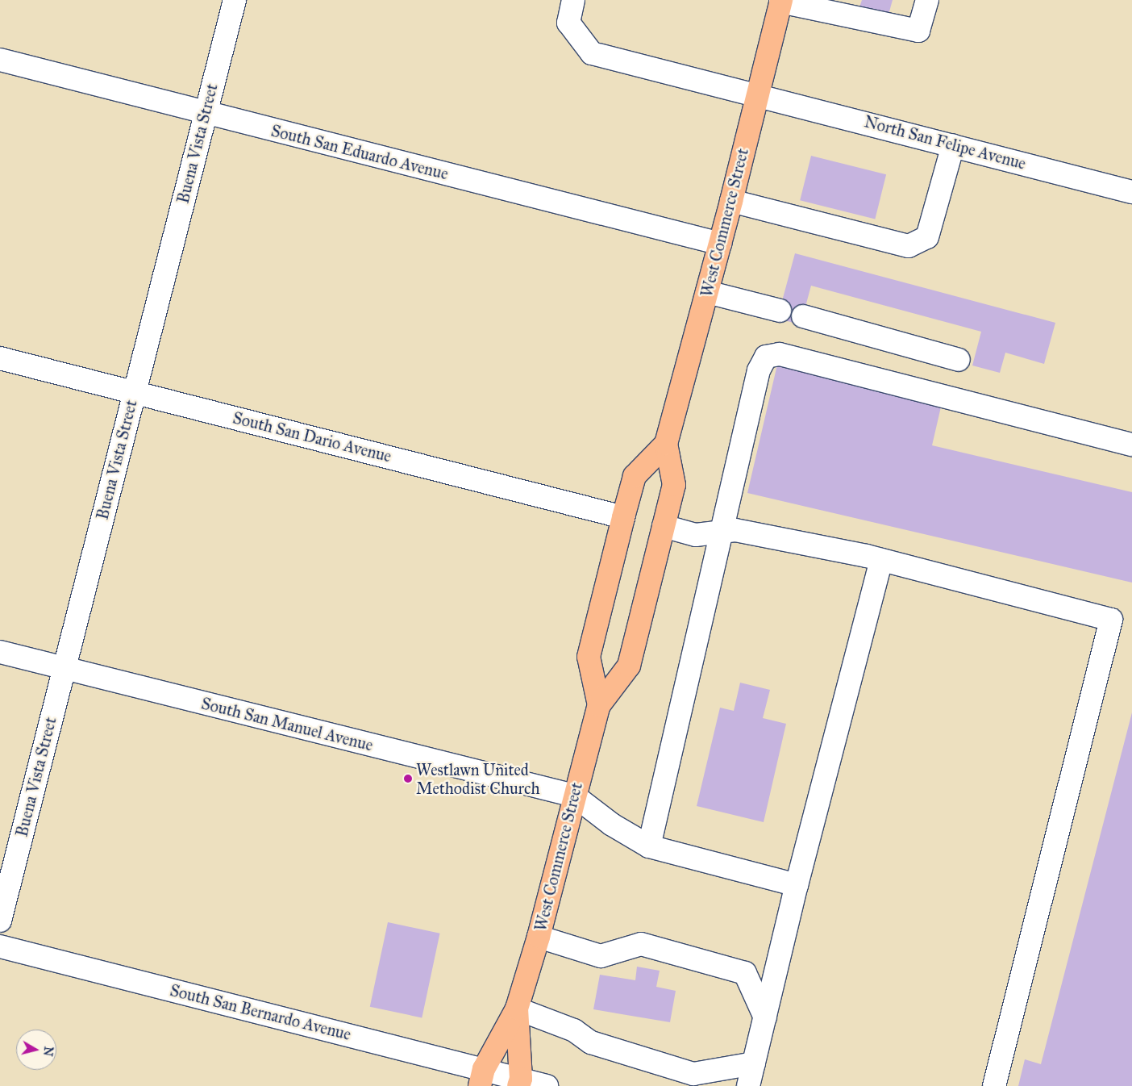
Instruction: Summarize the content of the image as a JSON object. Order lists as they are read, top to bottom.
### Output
{
  "streets": {
    "main road": ["West Commerce Street"],
    "street": [
      "North San Felipe Avenue",
      "Buena Vista Street",
      "South San Eduardo Avenue",
      "South San Dario Avenue",
      "South San Manuel Avenue",
      "South San Bernardo Avenue"
    ]
  },
  "crossings": [
    ["North San Felipe Avenue", "West Commerce Street"],
    ["Buena Vista Street", "South San Eduardo Avenue"],
    ["Buena Vista Street", "South San Dario Avenue"],
    ["Buena Vista Street", "South San Manuel Avenue"],
    ["South San Eduardo Avenue", "West Commerce Street"],
    ["West Commerce Street", "South San Dario Avenue"],
    ["West Commerce Street", "South San Manuel Avenue"],
    ["West Commerce Street", "South San Bernardo Avenue"]
  ],
  "places": ["Westlawn United Methodist Church"],
  "north": "right"
}
